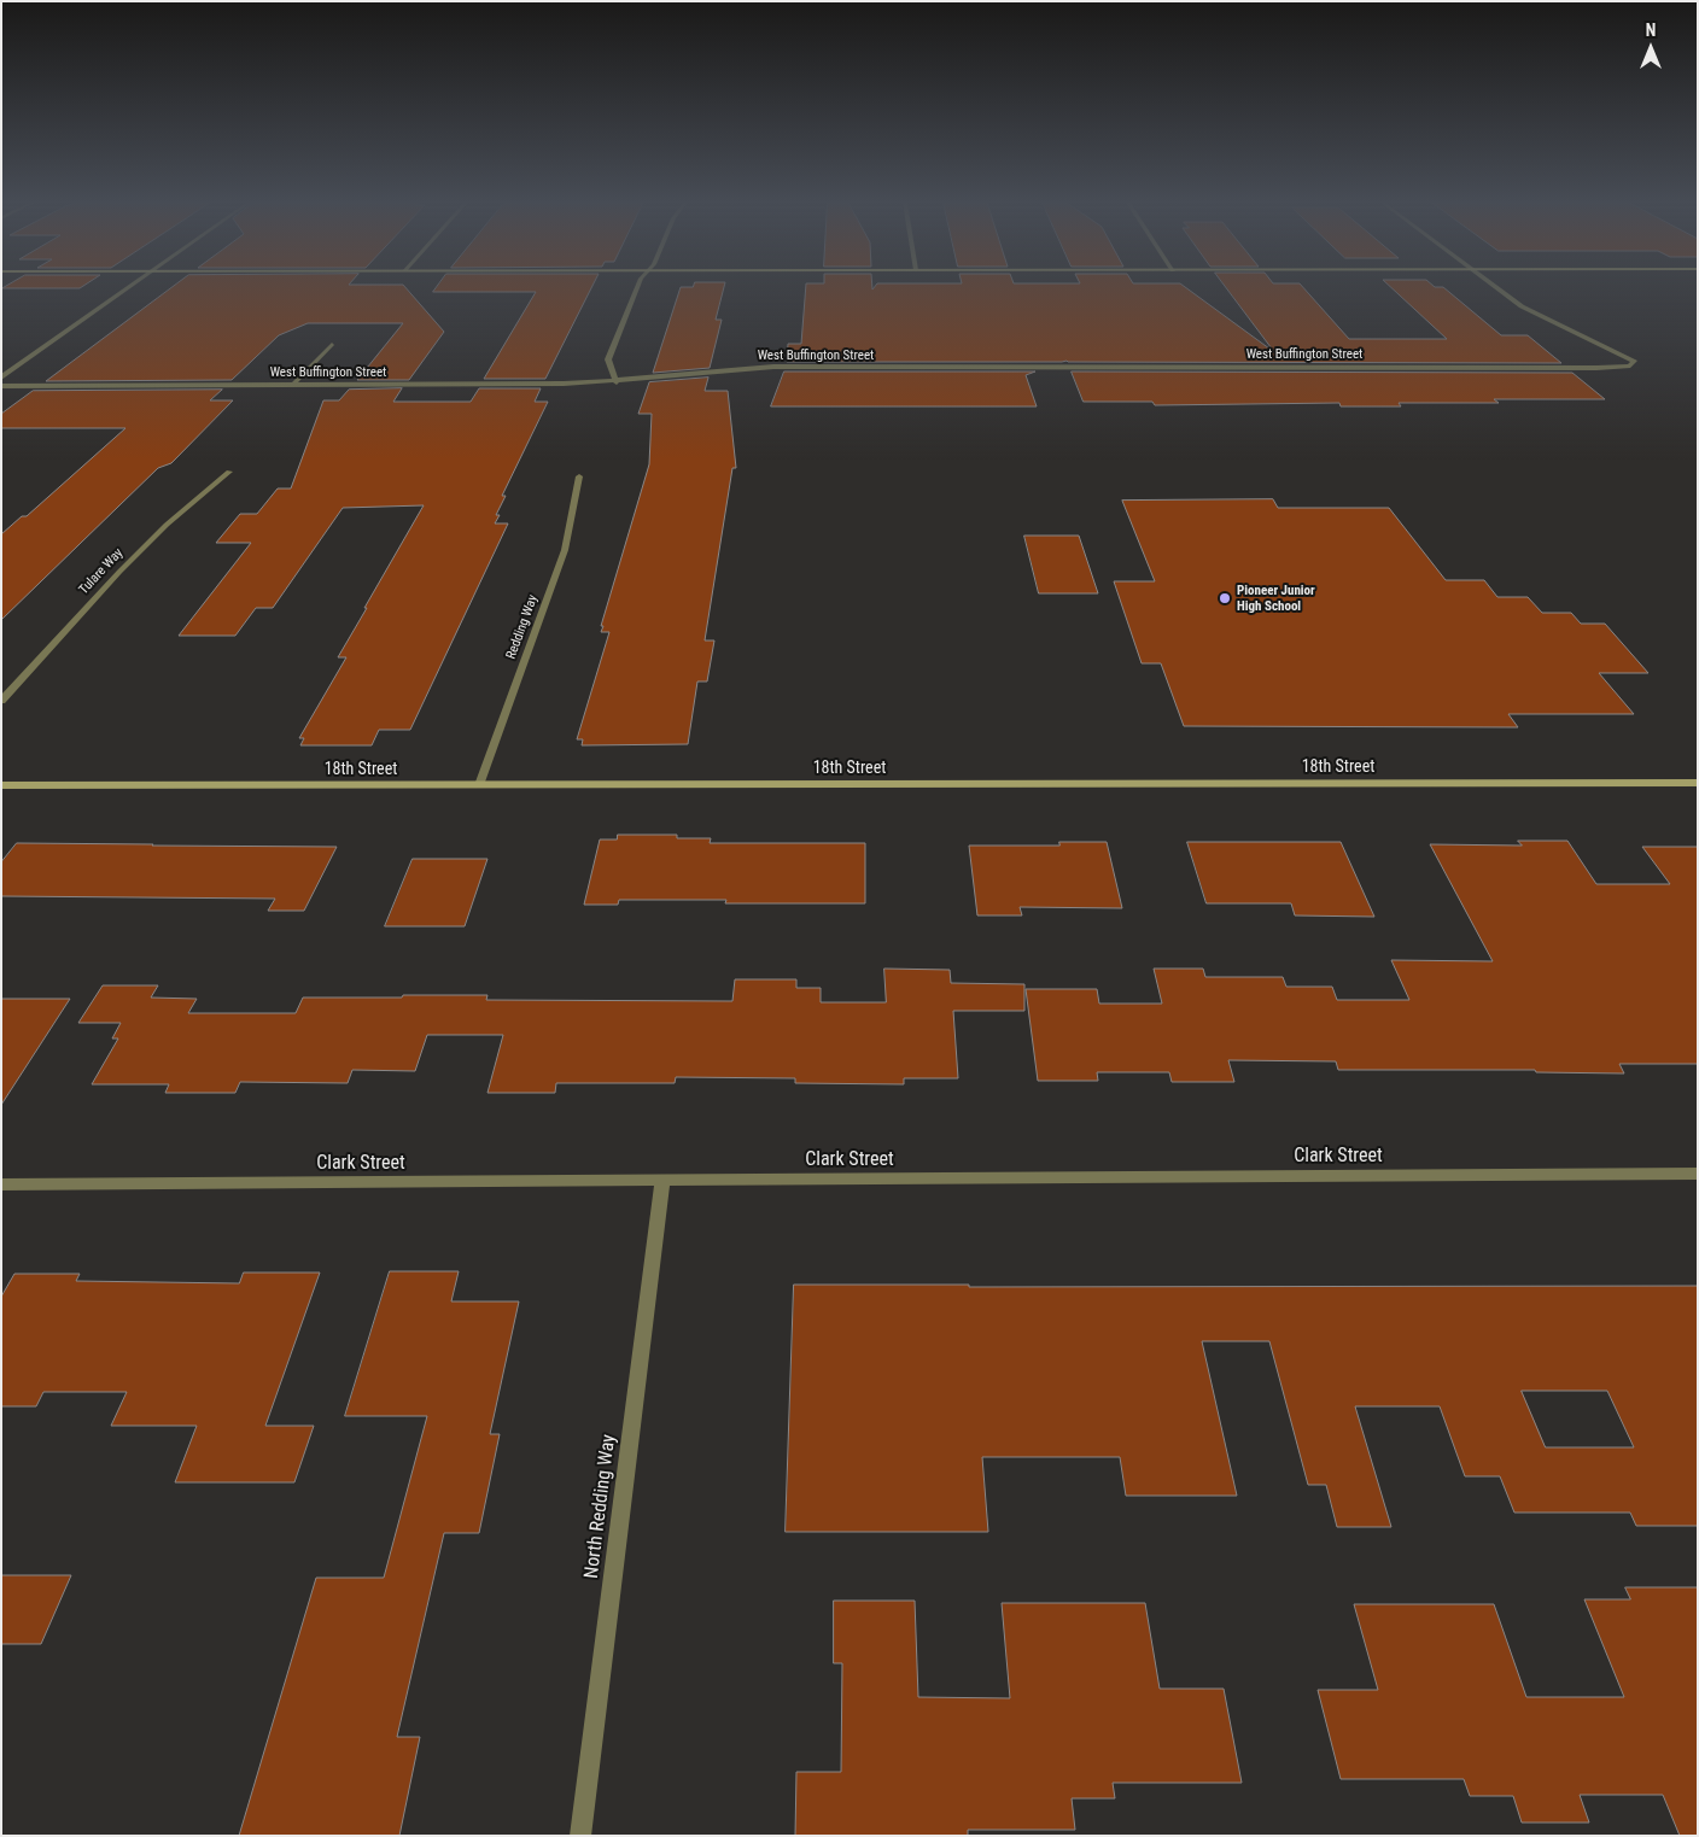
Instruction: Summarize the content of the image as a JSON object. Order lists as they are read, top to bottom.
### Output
{
  "streets": {
    "main road": ["18th Street"],
    "street": [
      "West Buffington Street",
      "Tulare Way",
      "Redding Way",
      "Clark Street",
      "North Redding Way"
    ]
  },
  "crossings": [
    ["Redding Way", "18th Street"],
    ["Clark Street", "North Redding Way"]
  ],
  "places": ["Pioneer Junior High School"],
  "north": "top"
}
